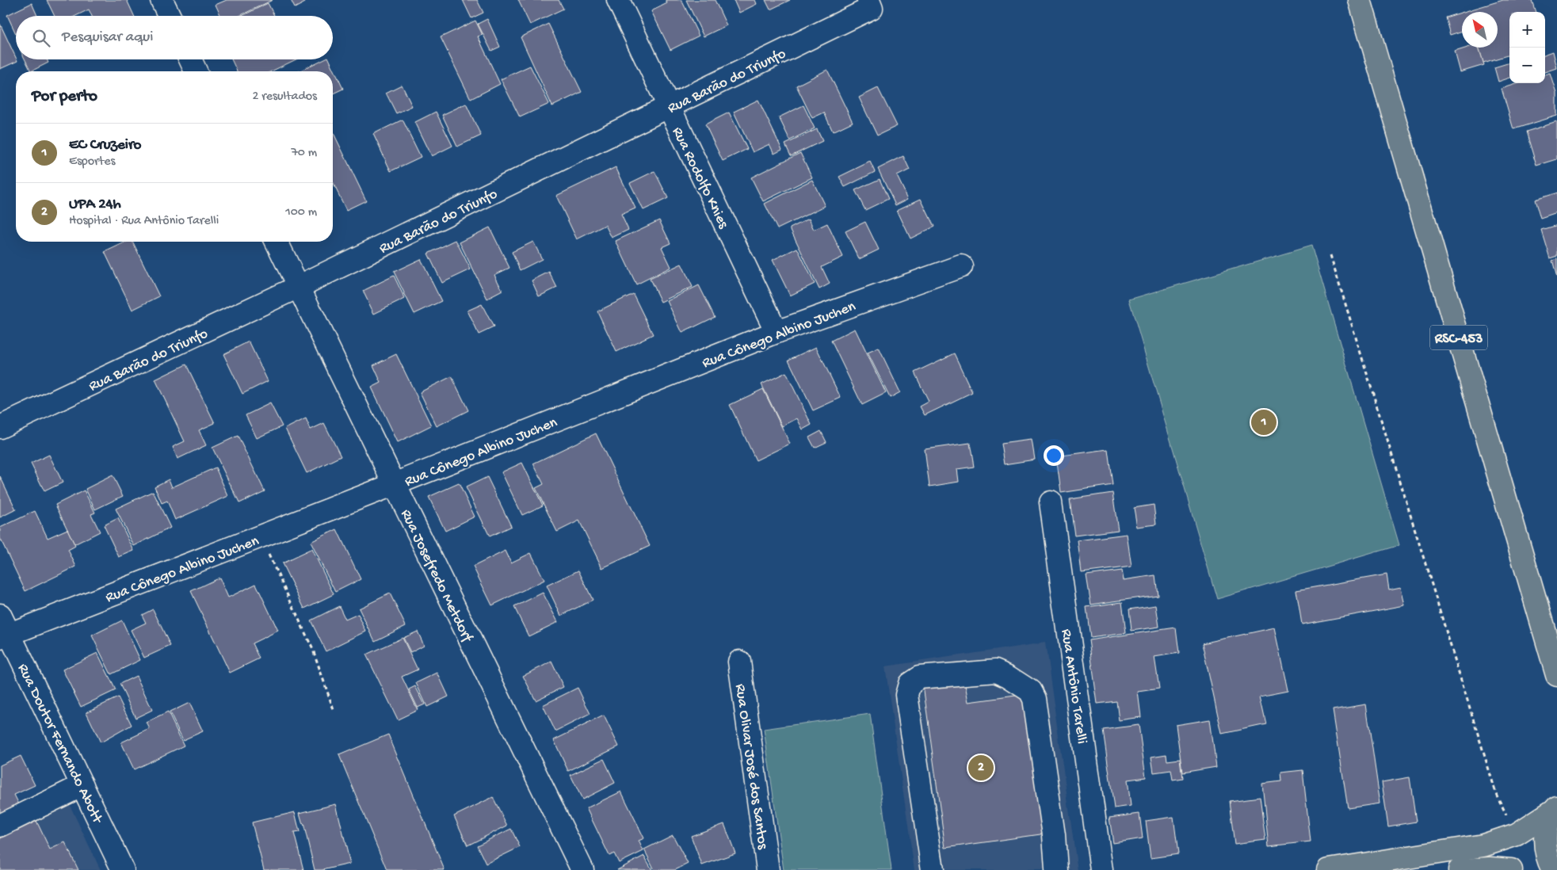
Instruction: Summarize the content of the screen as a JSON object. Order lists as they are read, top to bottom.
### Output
{
  "streets": {
    "main road": ["RSC-453"],
    "street": [
      "Rua Barão do Triunfo",
      "Rua Rodolfo Knies",
      "Rua Cônego Albino Juchen",
      "Rua Josefredo Metdorf",
      "Rua Antônio Tarelli",
      "Rua Doutor Fernando Abott",
      "Rua Olivar José dos Santos"
    ]
  },
  "crossings": [
    ["Rua Barão do Triunfo", "Rua Rodolfo Knies"],
    ["Rua Barão do Triunfo", "Rua Josefredo Metdorf"],
    ["Rua Rodolfo Knies", "Rua Cônego Albino Juchen"],
    ["Rua Cônego Albino Juchen", "Rua Josefredo Metdorf"],
    ["Rua Cônego Albino Juchen", "Rua Doutor Fernando Abott"]
  ],
  "north": "top left",
  "page": {
    "map_buttons": ["+", "−"],
    "search": "Pesquisar aqui",
    "heading": ["Por perto", "2 resultados"],
    "list": [
      {
        "mark": "1",
        "name": "EC Cruzeiro",
        "note": "Esportes",
        "value": "70 m"
      },
      {
        "mark": "2",
        "name": "UPA 24h",
        "note": "Hospital · Rua Antônio Tarelli",
        "value": "100 m"
      }
    ],
    "pins": ["1", "2"]
  }
}
